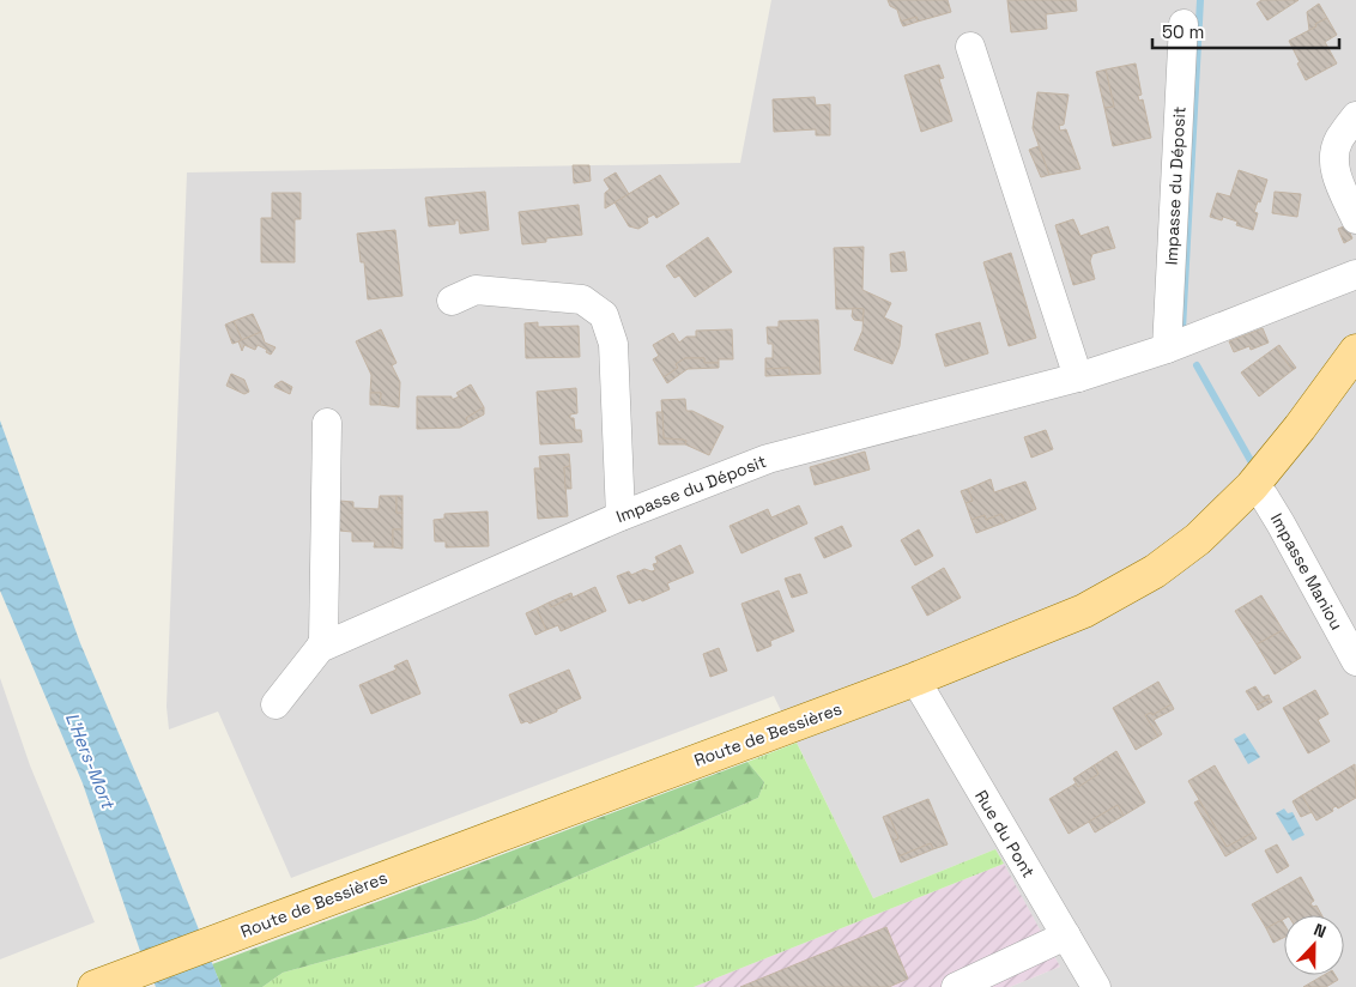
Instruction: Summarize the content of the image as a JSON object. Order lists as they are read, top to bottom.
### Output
{
  "streets": {
    "main road": ["Route de Bessières"],
    "street": ["Impasse du Déposit", "Impasse Maniou", "Rue du Pont"]
  },
  "crossings": [
    ["Impasse Maniou", "Route de Bessières"],
    ["Route de Bessières", "Rue du Pont"]
  ],
  "water": ["L'Hers-Mort"],
  "scale_bar": "50 m",
  "north": "top"
}
